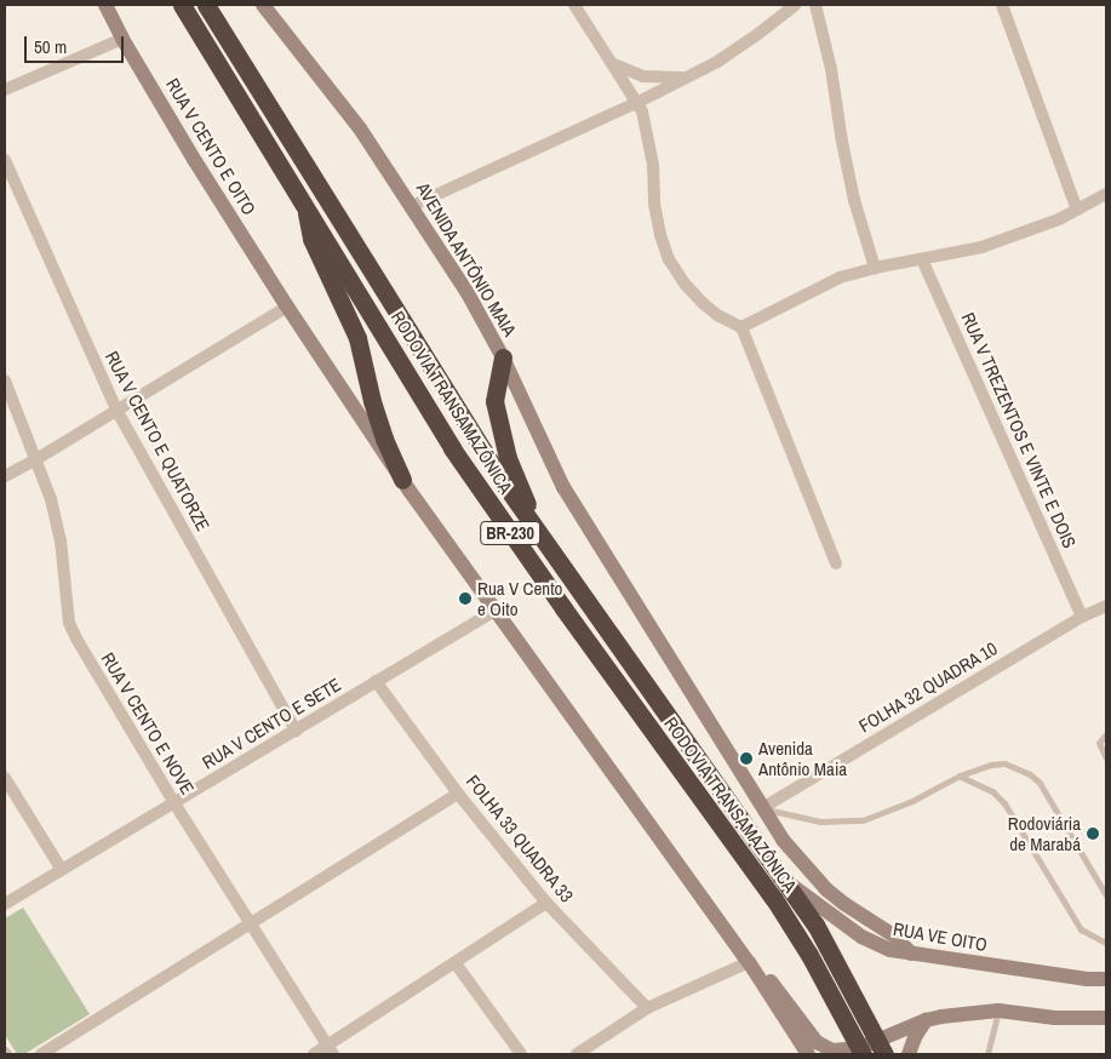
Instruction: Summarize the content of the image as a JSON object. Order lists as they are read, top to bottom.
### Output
{
  "streets": {
    "highway": ["RODOVIA TRANSAMAZÔNICA", "BR-230"],
    "main road": ["RUA V CENTO E OITO", "AVENIDA ANTÔNIO MAIA", "RUA VE OITO"],
    "street": [
      "RUA V TREZENTOS E VINTE E DOIS",
      "RUA V CENTO E QUATORZE",
      "FOLHA 32 QUADRA 10",
      "RUA V CENTO E NOVE",
      "RUA V CENTO E SETE",
      "FOLHA 33 QUADRA 33"
    ]
  },
  "crossings": [
    ["RUA V CENTO E OITO", "RUA V CENTO E SETE"],
    ["AVENIDA ANTÔNIO MAIA", "FOLHA 32 QUADRA 10"],
    ["AVENIDA ANTÔNIO MAIA", "RUA VE OITO"],
    ["RODOVIA TRANSAMAZÔNICA", "RUA VE OITO"],
    ["RUA V TREZENTOS E VINTE E DOIS", "FOLHA 32 QUADRA 10"],
    ["RUA V CENTO E QUATORZE", "RUA V CENTO E SETE"],
    ["RUA V CENTO E NOVE", "RUA V CENTO E SETE"],
    ["RUA V CENTO E SETE", "FOLHA 33 QUADRA 33"]
  ],
  "places": ["Rua V Cento e Oito", "Avenida Antônio Maia", "Rodoviária de Marabá"],
  "scale_bar": "50 m"
}
